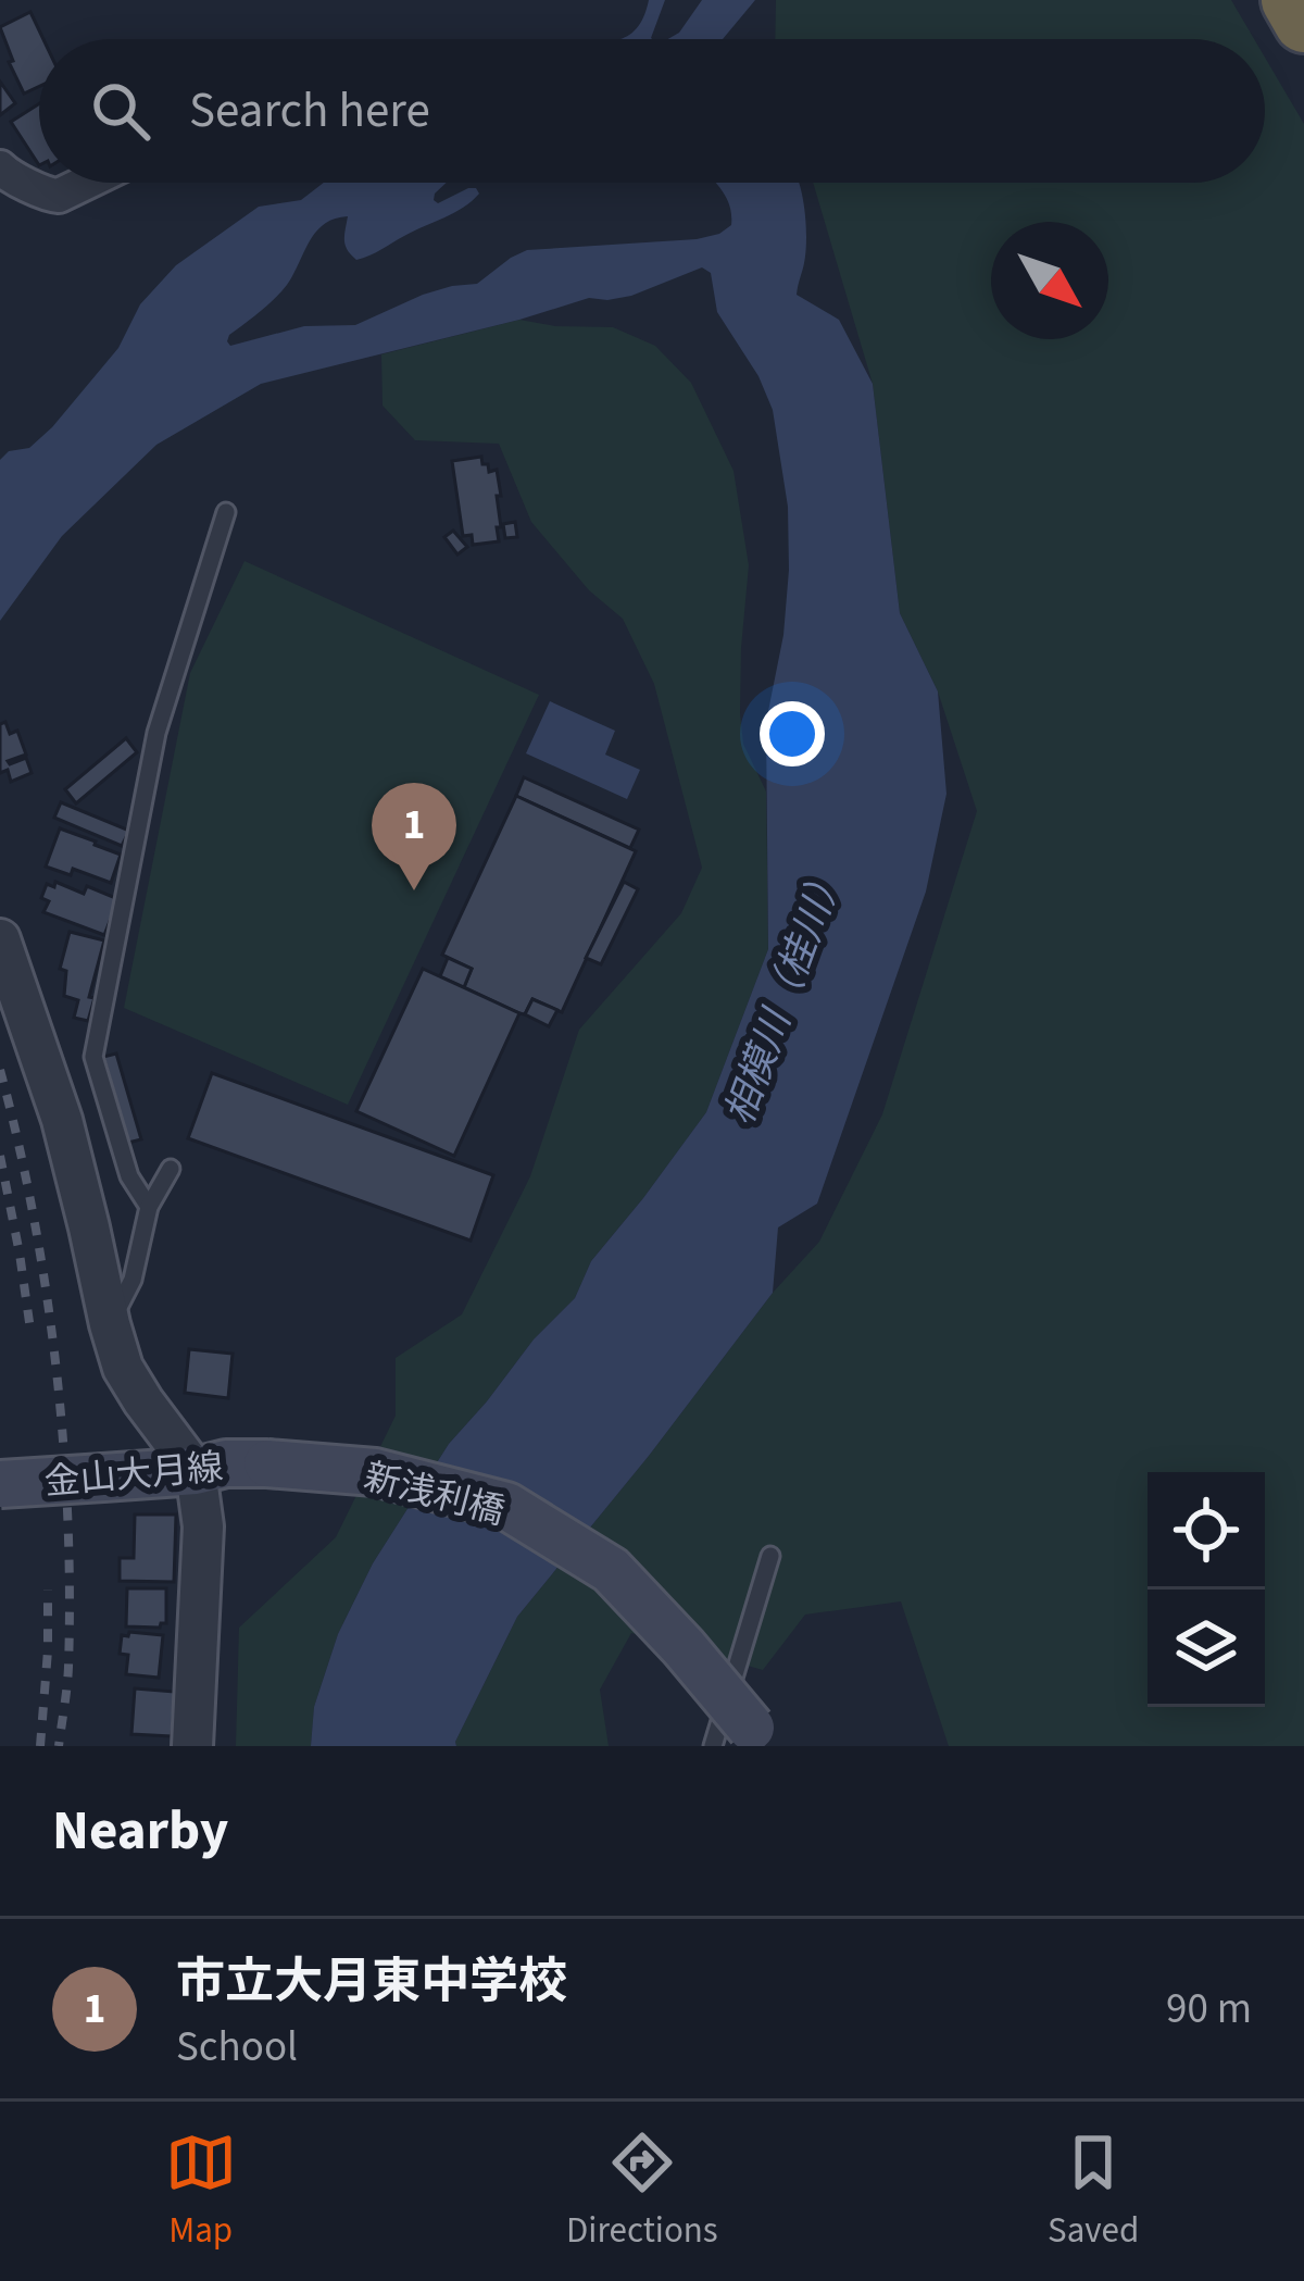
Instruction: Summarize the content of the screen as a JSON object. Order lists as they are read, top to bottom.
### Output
{
  "streets": {
    "main road": ["金山大月線", "新浅利橋"]
  },
  "crossings": [
    ["金山大月線", "新浅利橋"]
  ],
  "water": ["相模川（桂川）"],
  "north": "bottom right",
  "page": {
    "search": "Search here",
    "pins": "1",
    "heading": "Nearby",
    "list": [
      {
        "mark": "1",
        "name": "市立大月東中学校",
        "note": "School",
        "value": "90 m"
      }
    ],
    "nav": ["Map", "Directions", "Saved"]
  }
}
